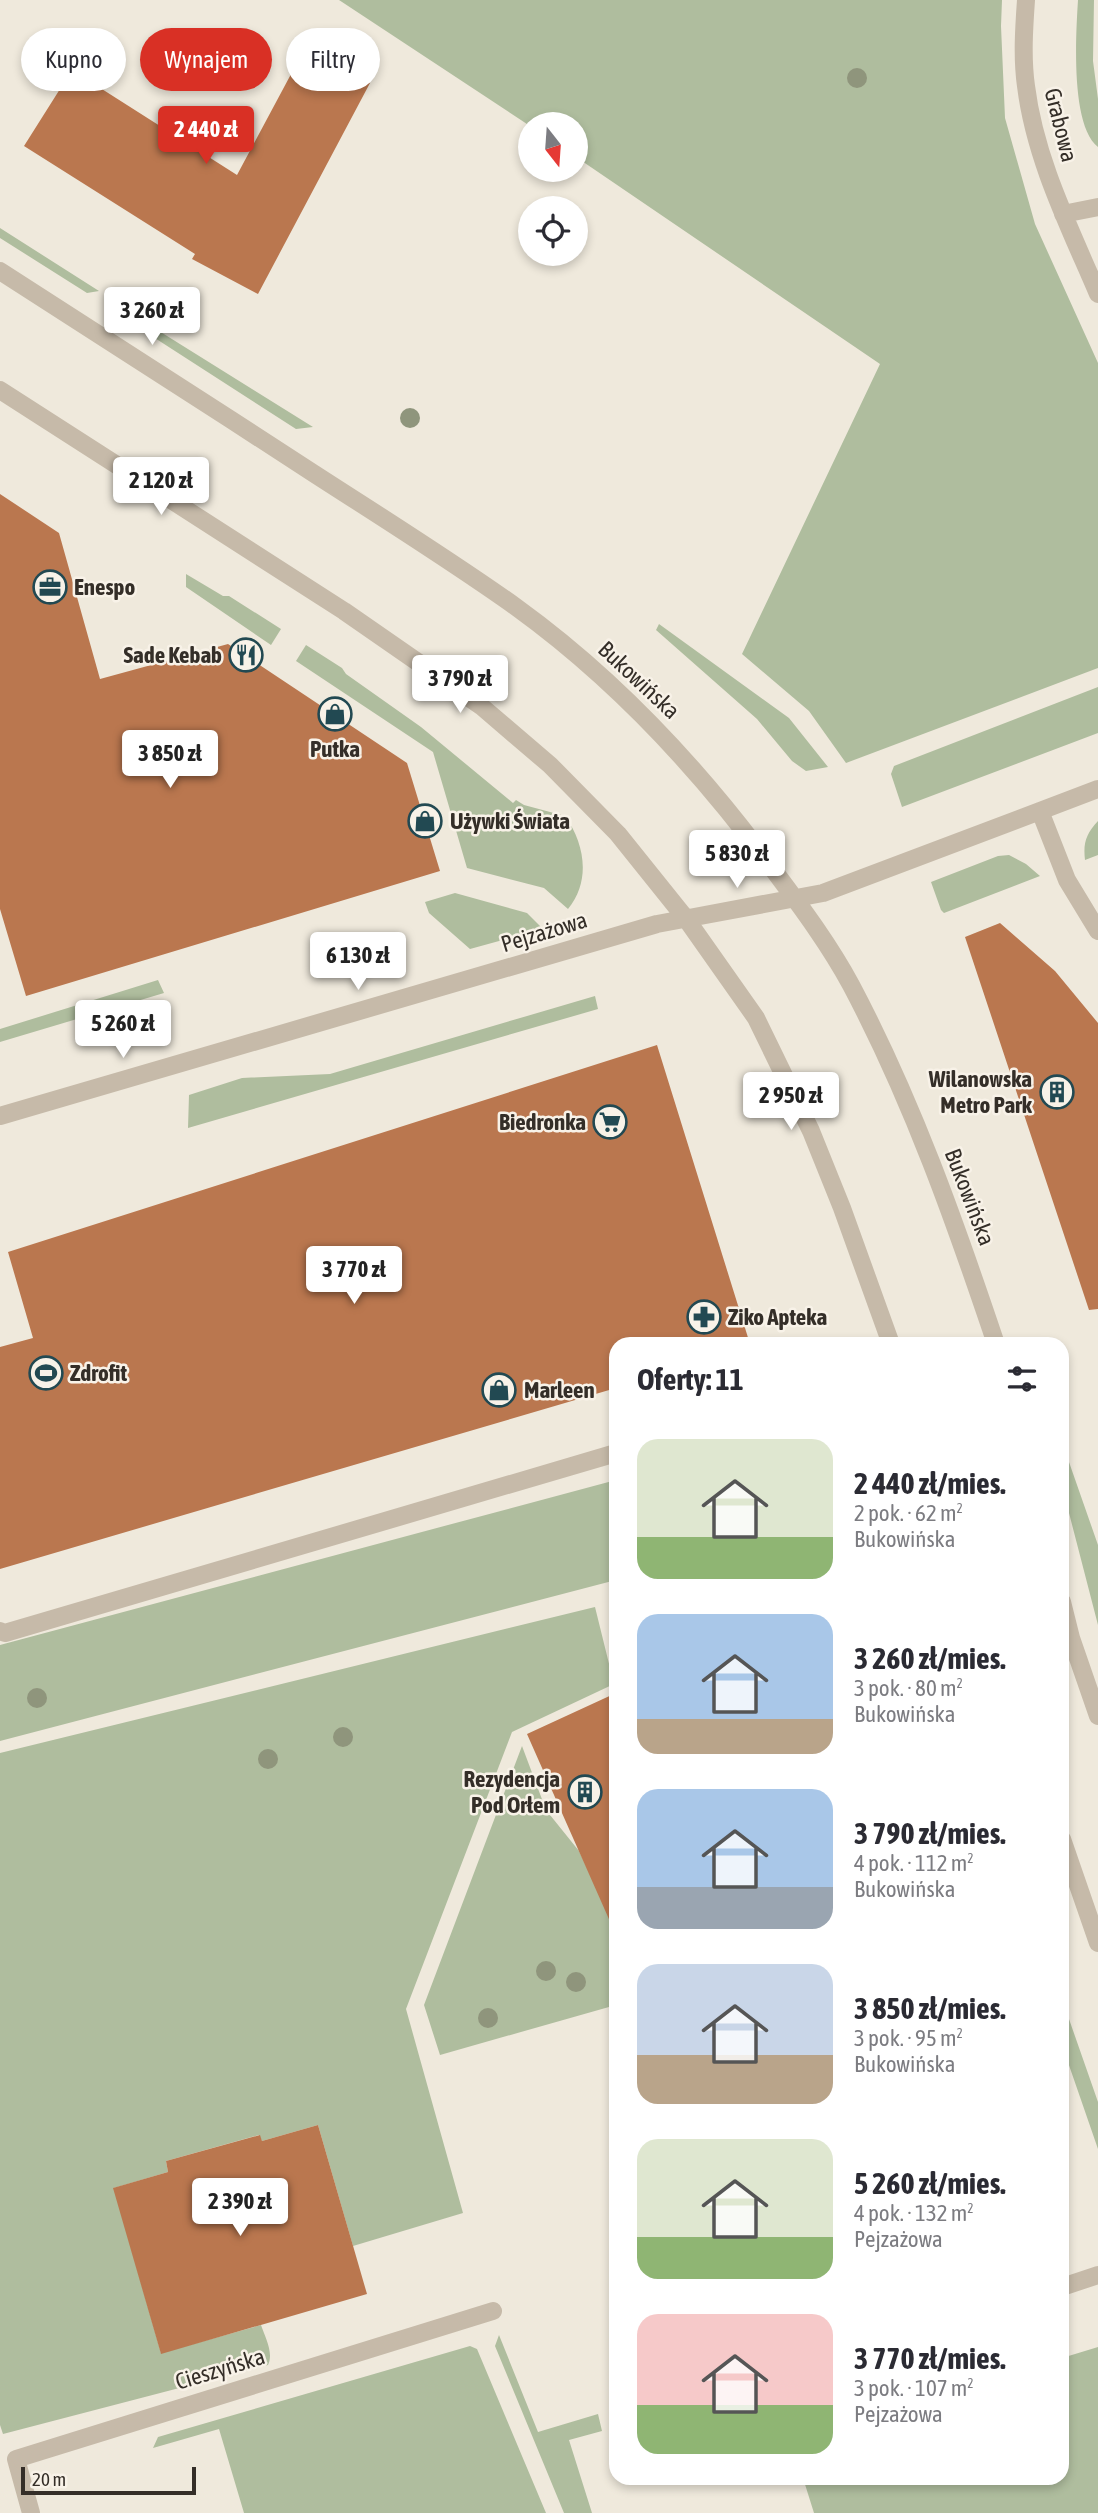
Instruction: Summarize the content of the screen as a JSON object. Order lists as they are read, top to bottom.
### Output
{
  "streets": {
    "street": [
      "Grabowa",
      "Bukowińska",
      "Pejzażowa",
      "Cieszyńska"
    ]
  },
  "crossings": [
    ["Bukowińska", "Pejzażowa"]
  ],
  "places": {
    "office": ["Enespo"],
    "restaurant": ["Sade Kebab"],
    "shop": ["Putka", "Używki Świata", "Marleen"],
    "building": ["Wilanowska Metro Park", "Rezydencja Pod Orłem"],
    "supermarket": ["Biedronka"],
    "pharmacy": ["Ziko Apteka"],
    "sports": ["Zdrofit"]
  },
  "scale_bar": "20 m",
  "north": "bottom",
  "page": {
    "chip": ["Kupno", "Wynajem", "Filtry"],
    "price": [
      "2 440 zł",
      "3 260 zł",
      "2 120 zł",
      "3 790 zł",
      "3 850 zł",
      "5 830 zł",
      "6 130 zł",
      "5 260 zł",
      "2 950 zł",
      "3 770 zł",
      "2 390 zł"
    ],
    "heading": "Oferty: 11",
    "list": [
      {
        "name": "2 440 zł/mies.",
        "note": "2 pok. · 62 m² · Bukowińska"
      },
      {
        "name": "3 260 zł/mies.",
        "note": "3 pok. · 80 m² · Bukowińska"
      },
      {
        "name": "3 790 zł/mies.",
        "note": "4 pok. · 112 m² · Bukowińska"
      },
      {
        "name": "3 850 zł/mies.",
        "note": "3 pok. · 95 m² · Bukowińska"
      },
      {
        "name": "5 260 zł/mies.",
        "note": "4 pok. · 132 m² · Pejzażowa"
      },
      {
        "name": "3 770 zł/mies.",
        "note": "3 pok. · 107 m² · Pejzażowa"
      }
    ],
    "scale": "20 m"
  }
}
